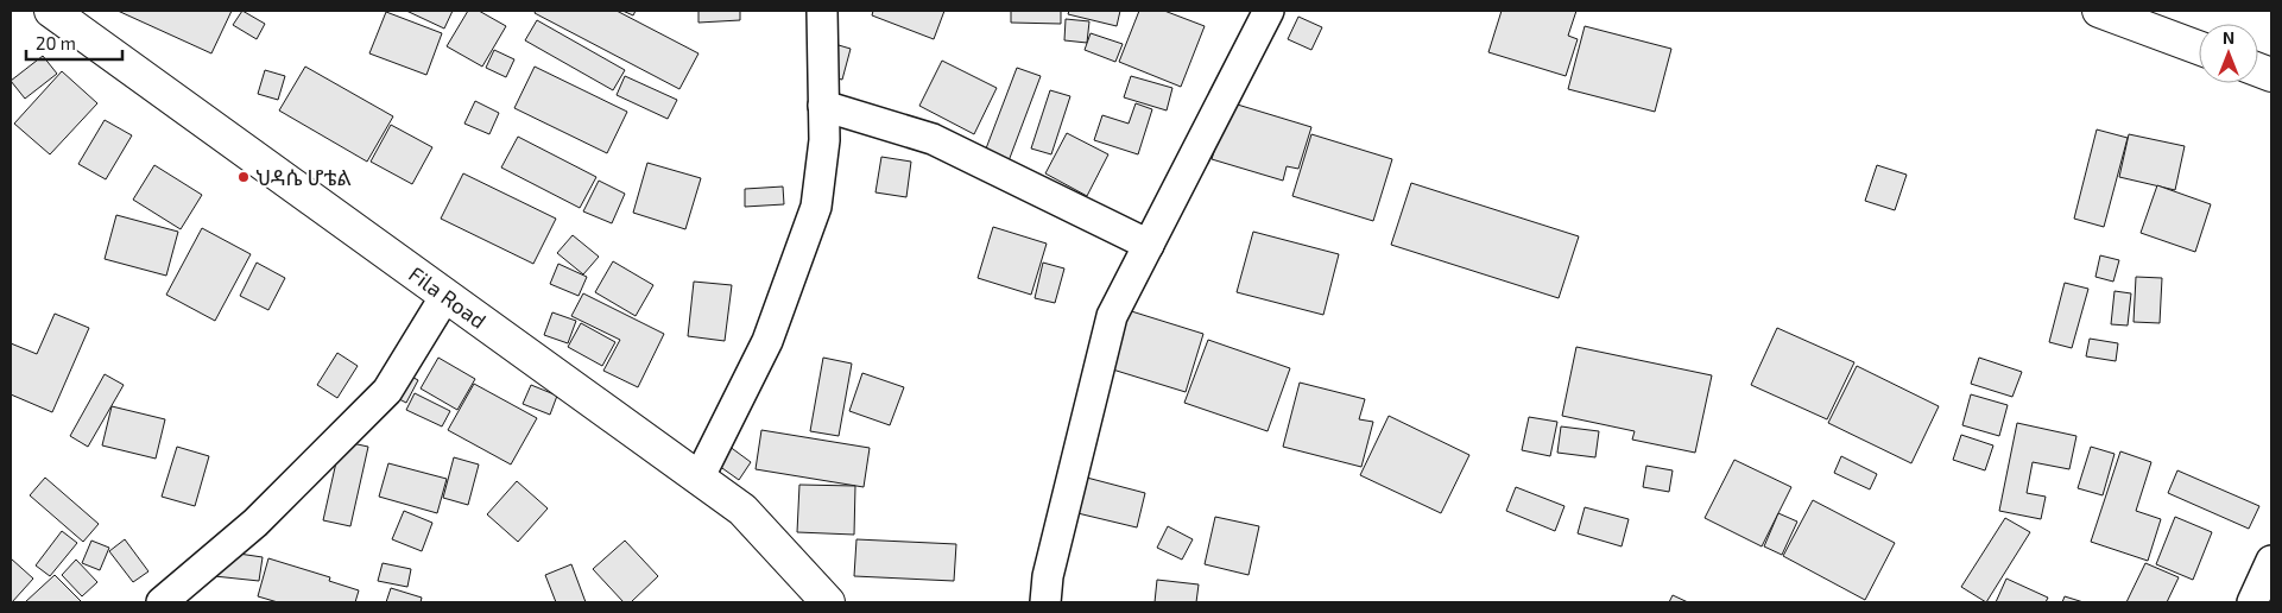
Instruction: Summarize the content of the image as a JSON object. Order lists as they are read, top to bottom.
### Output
{
  "streets": {
    "main road": ["Fila Road"]
  },
  "places": ["ህዳሴ ሆቴል"],
  "scale_bar": "20 m",
  "north": "top"
}
